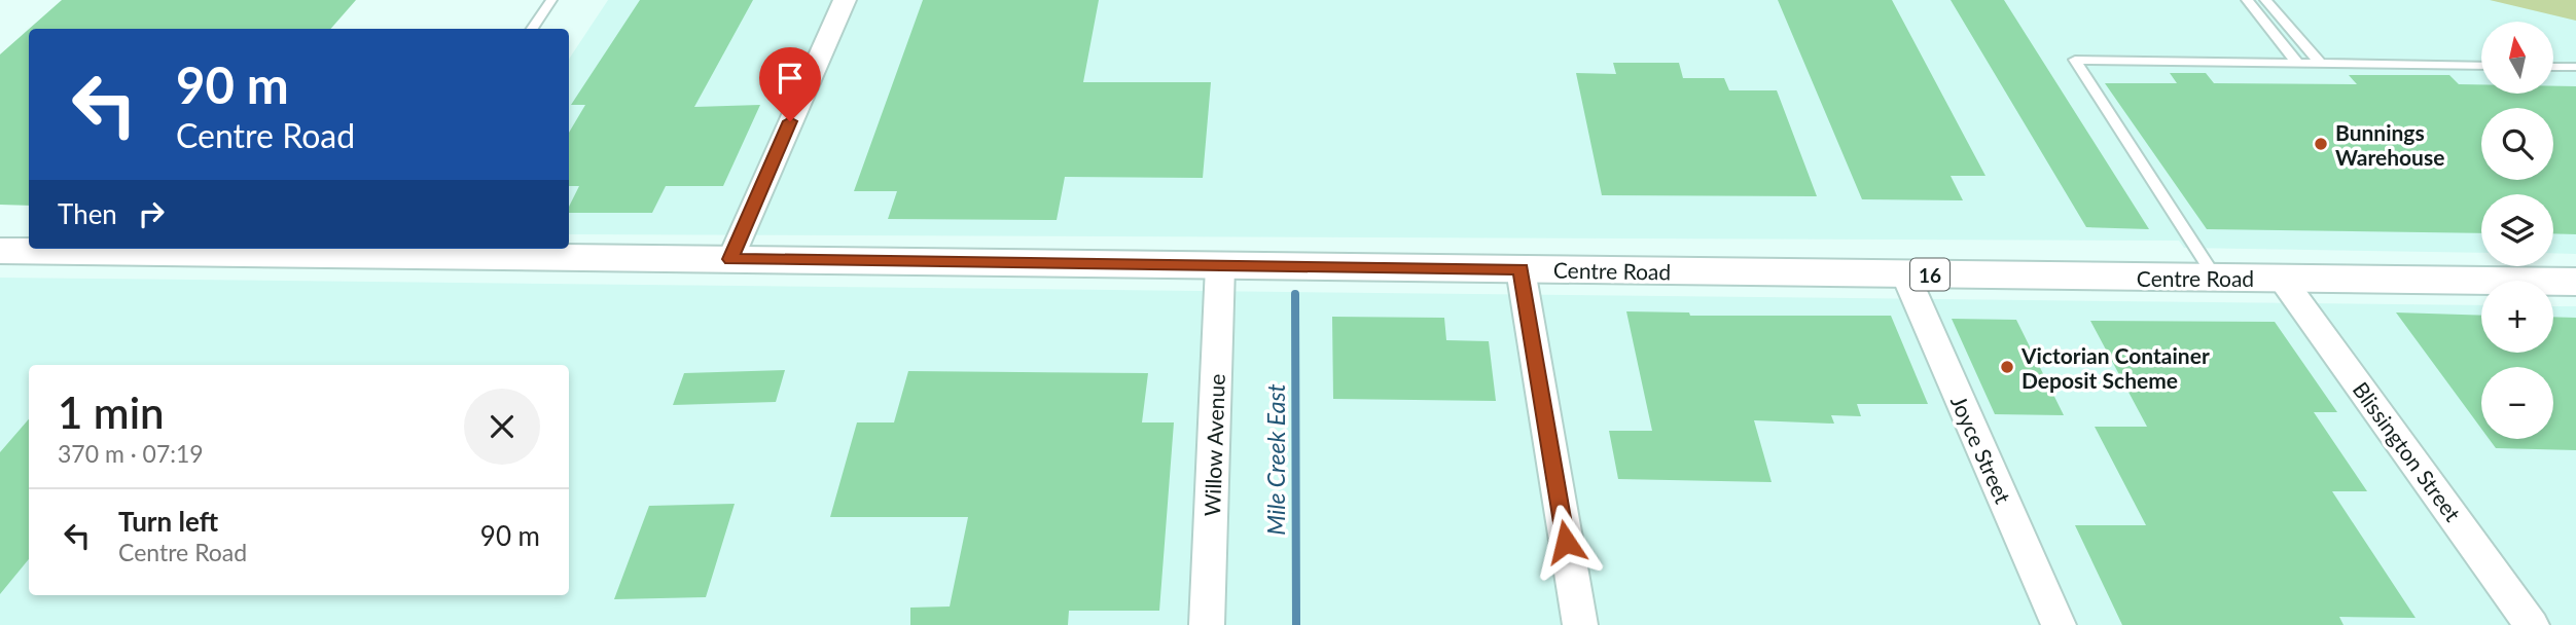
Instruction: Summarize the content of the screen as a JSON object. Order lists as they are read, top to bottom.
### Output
{
  "streets": {
    "main road": ["Centre Road", "16"],
    "street": ["Willow Avenue", "Joyce Street", "Blissington Street"]
  },
  "crossings": [
    ["Centre Road", "Willow Avenue"],
    ["Centre Road", "Joyce Street"],
    ["Centre Road", "Blissington Street"]
  ],
  "water": ["Mile Creek East"],
  "places": ["Bunnings Warehouse", "Victorian Container Deposit Scheme"],
  "north": "top",
  "page": {
    "map_buttons": ["+", "−"],
    "turn": ["90 m", "Centre Road"],
    "then": "Then",
    "heading": ["1 min", "370 m · 07:19"],
    "list": [
      {
        "name": "Turn left",
        "note": "Centre Road",
        "value": "90 m"
      }
    ]
  }
}
